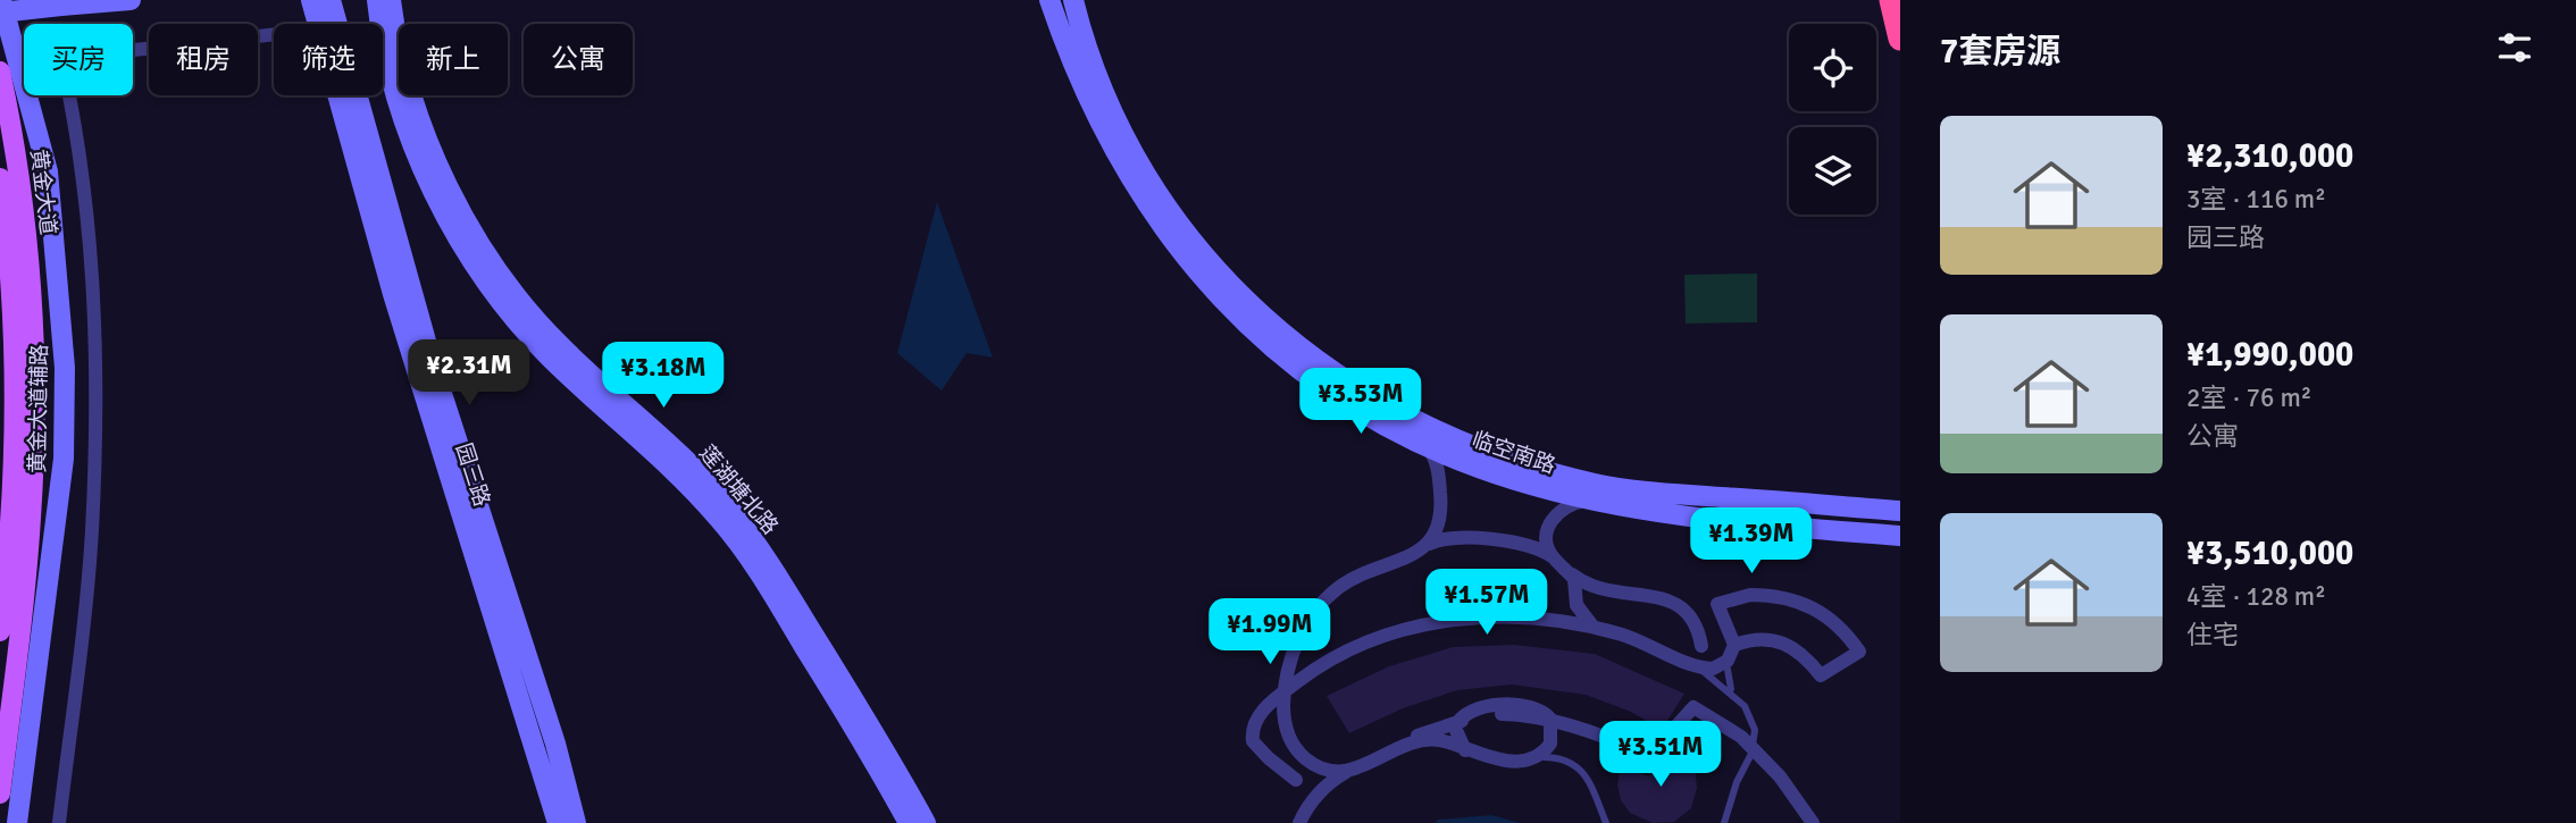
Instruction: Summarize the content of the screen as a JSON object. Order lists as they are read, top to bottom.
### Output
{
  "streets": {
    "main road": [
      "黄金大道",
      "黄金大道辅路",
      "临空南路",
      "园三路",
      "莲湖塘北路"
    ]
  },
  "page": {
    "heading": "7套房源",
    "chip": [
      "买房",
      "租房",
      "筛选",
      "新上",
      "公寓"
    ],
    "list": [
      {
        "name": "¥2,310,000",
        "note": "3室 · 116 m² · 园三路"
      },
      {
        "name": "¥1,990,000",
        "note": "2室 · 76 m² · 公寓"
      },
      {
        "name": "¥3,510,000",
        "note": "4室 · 128 m² · 住宅"
      }
    ],
    "price": [
      "¥2.31M",
      "¥3.18M",
      "¥3.53M",
      "¥1.39M",
      "¥1.57M",
      "¥1.99M",
      "¥3.51M"
    ]
  }
}
